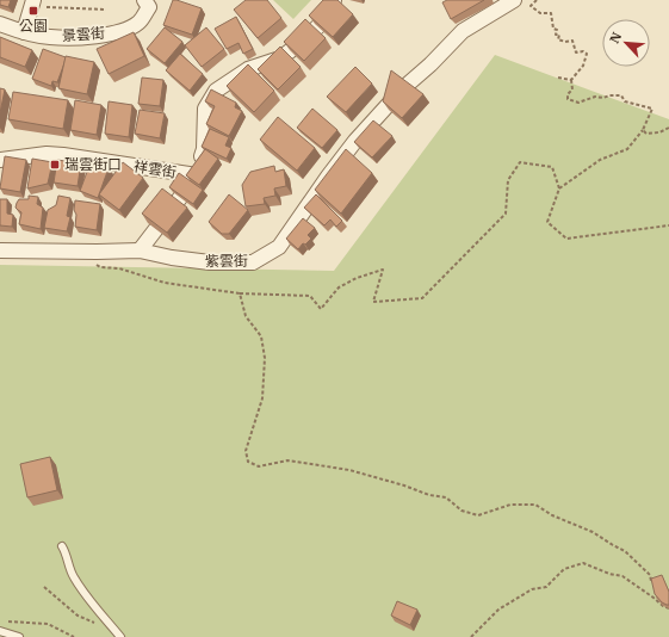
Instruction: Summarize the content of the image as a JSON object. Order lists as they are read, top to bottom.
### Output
{
  "streets": {
    "street": ["景雲街", "祥雲街", "紫雲街"]
  },
  "places": {
    "transit": ["公園", "瑞雲街口"]
  },
  "north": "top left"
}
